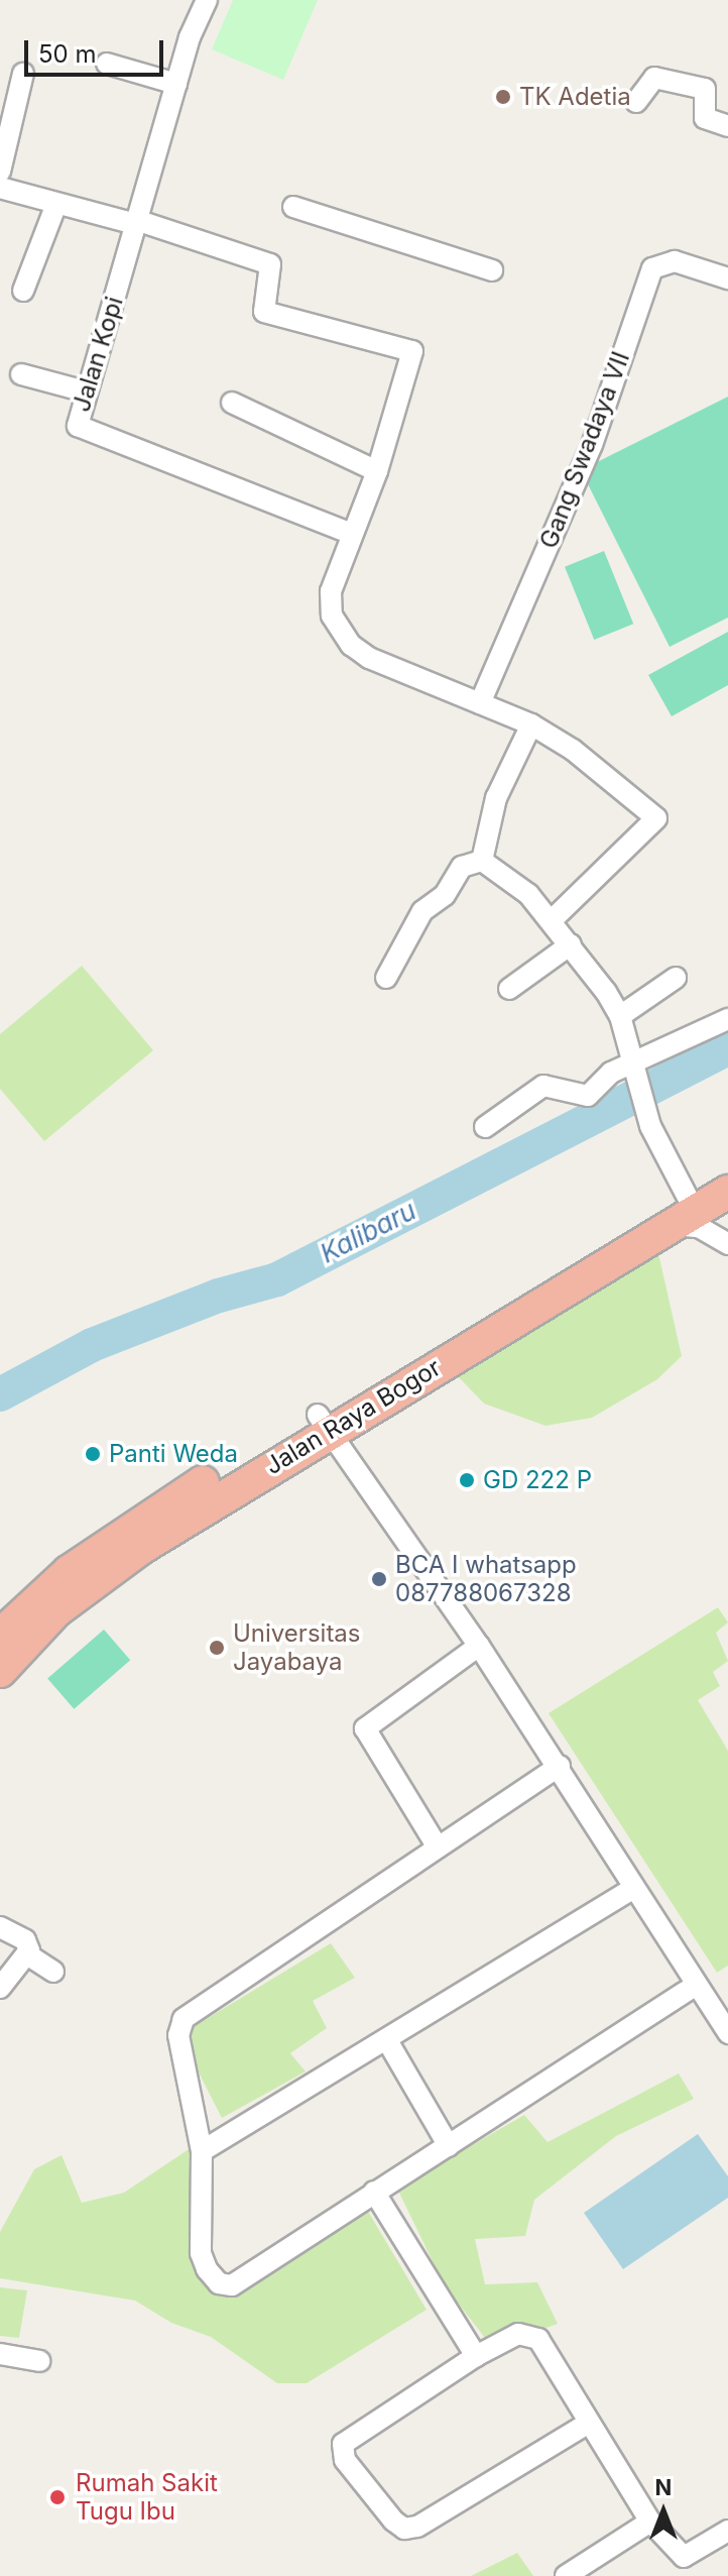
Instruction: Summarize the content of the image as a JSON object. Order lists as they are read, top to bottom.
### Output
{
  "streets": {
    "highway": ["Jalan Raya Bogor"],
    "street": ["Jalan Kopi", "Gang Swadaya VII"]
  },
  "water": ["Kalibaru"],
  "places": [
    "TK Adetia",
    "Panti Weda",
    "GD 222 P",
    "BCA I whatsapp 087788067328",
    "Universitas Jayabaya",
    "Rumah Sakit Tugu Ibu"
  ],
  "scale_bar": "50 m",
  "north": "top"
}
